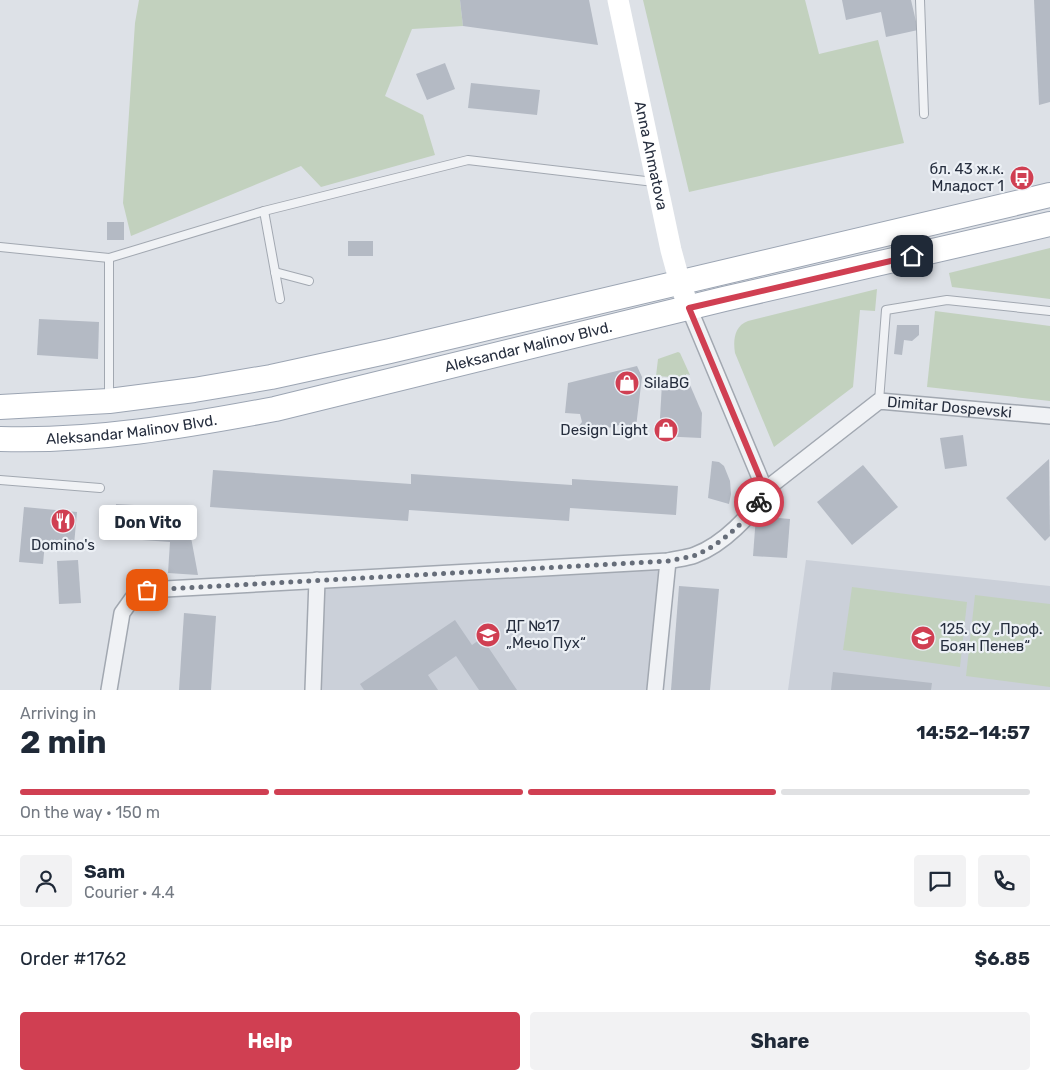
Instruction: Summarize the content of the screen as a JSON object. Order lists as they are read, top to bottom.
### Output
{
  "streets": {
    "main road": ["Aleksandar Malinov Blvd."],
    "street": ["Anna Ahmatova", "Dimitar Dospevski"]
  },
  "crossings": [
    ["Anna Ahmatova", "Aleksandar Malinov Blvd."]
  ],
  "places": {
    "bus stop": ["бл. 43 ж.к. Младост 1"],
    "shop": ["SilaBG", "Design Light"],
    "restaurant": ["Domino's"],
    "other": ["Don Vito"],
    "school or university": ["ДГ №17 „Мечо Пух“", "125. СУ „Проф. Боян Пенев“"]
  },
  "page": {
    "bubble": "Don Vito",
    "heading": ["2 min", "Arriving in", "14:52–14:57"],
    "panel": [
      "Sam",
      "Courier · 4.4",
      "Order #1762",
      "$6.85"
    ],
    "bar": "On the way · 150 m",
    "buttons": ["Help", "Share"]
  }
}
